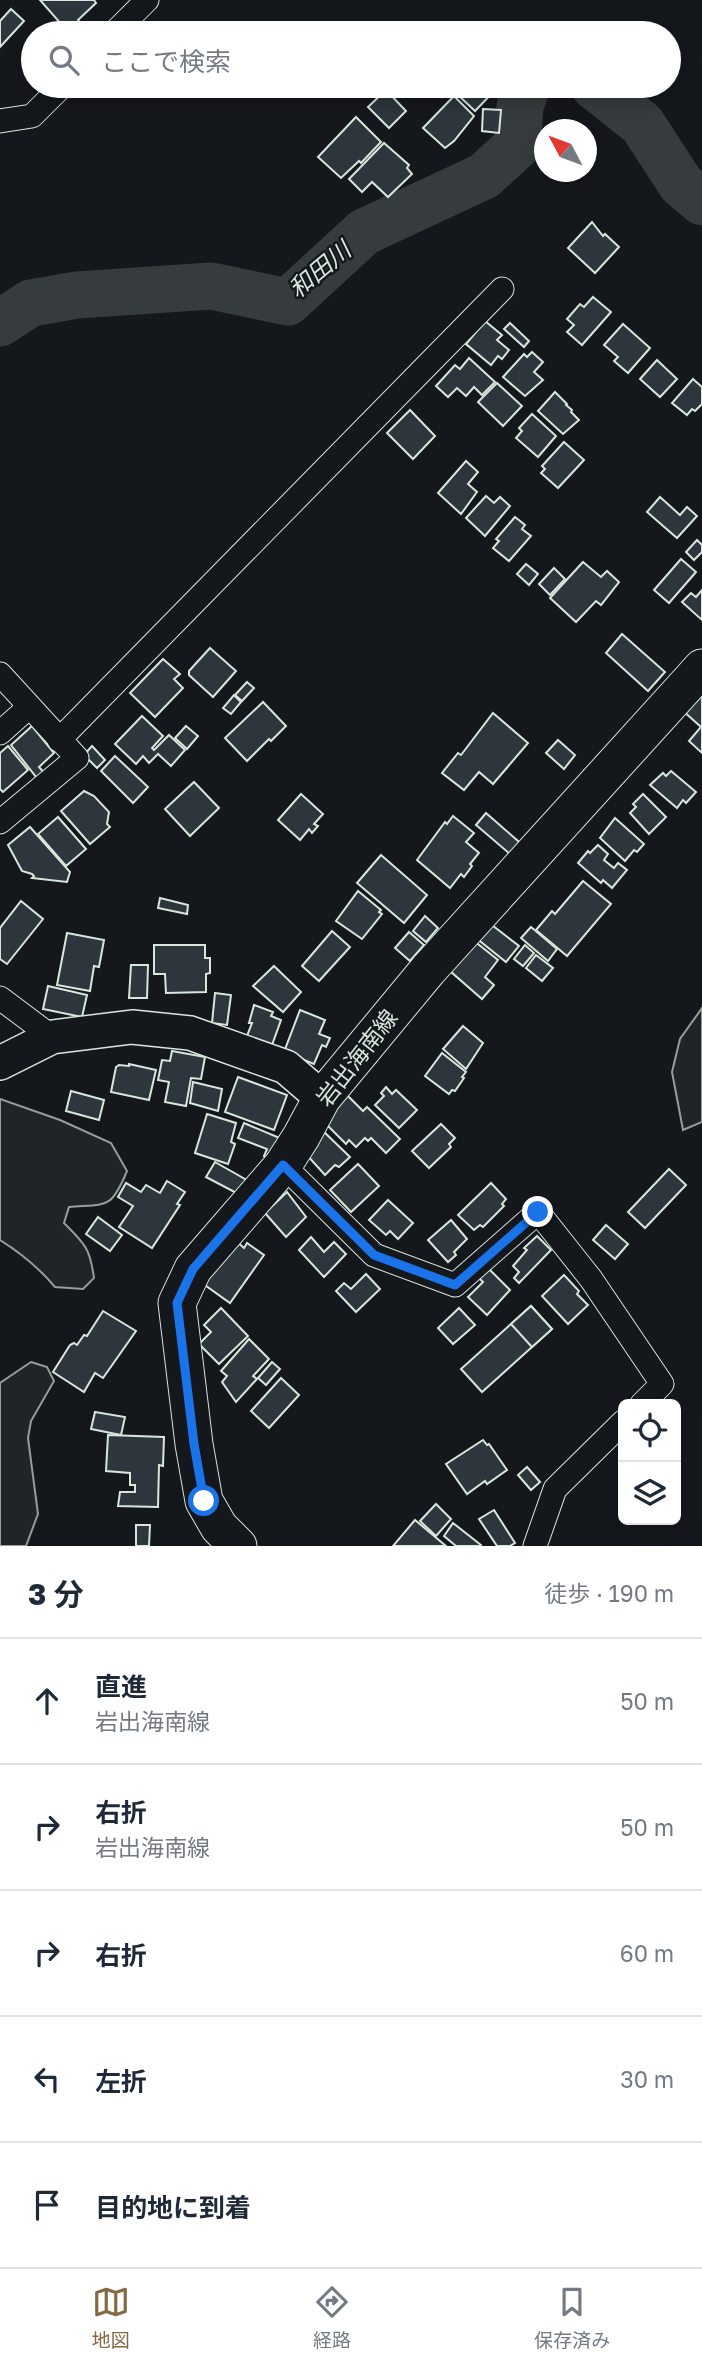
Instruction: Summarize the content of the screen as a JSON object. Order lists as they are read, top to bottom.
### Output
{
  "streets": {
    "main road": ["岩出海南線"]
  },
  "water": ["和田川"],
  "north": "top left",
  "page": {
    "search": "ここで検索",
    "heading": ["3 分", "徒歩 · 190 m"],
    "list": [
      ["直進", "岩出海南線", "50 m"],
      ["右折", "岩出海南線", "50 m"],
      ["右折", "60 m"],
      ["左折", "30 m"],
      "目的地に到着"
    ],
    "nav": ["地図", "経路", "保存済み"]
  }
}
